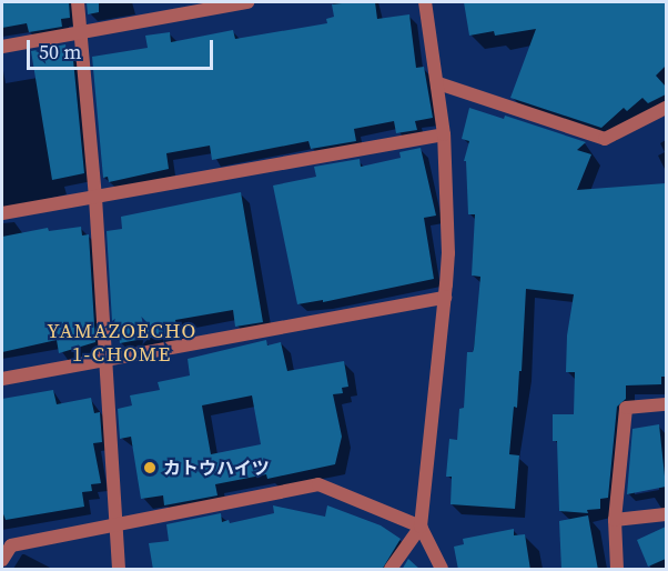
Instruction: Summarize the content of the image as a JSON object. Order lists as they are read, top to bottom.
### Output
{
  "districts": ["YAMAZOECHO 1-CHOME"],
  "places": ["カトウハイツ"],
  "scale_bar": "50 m"
}
